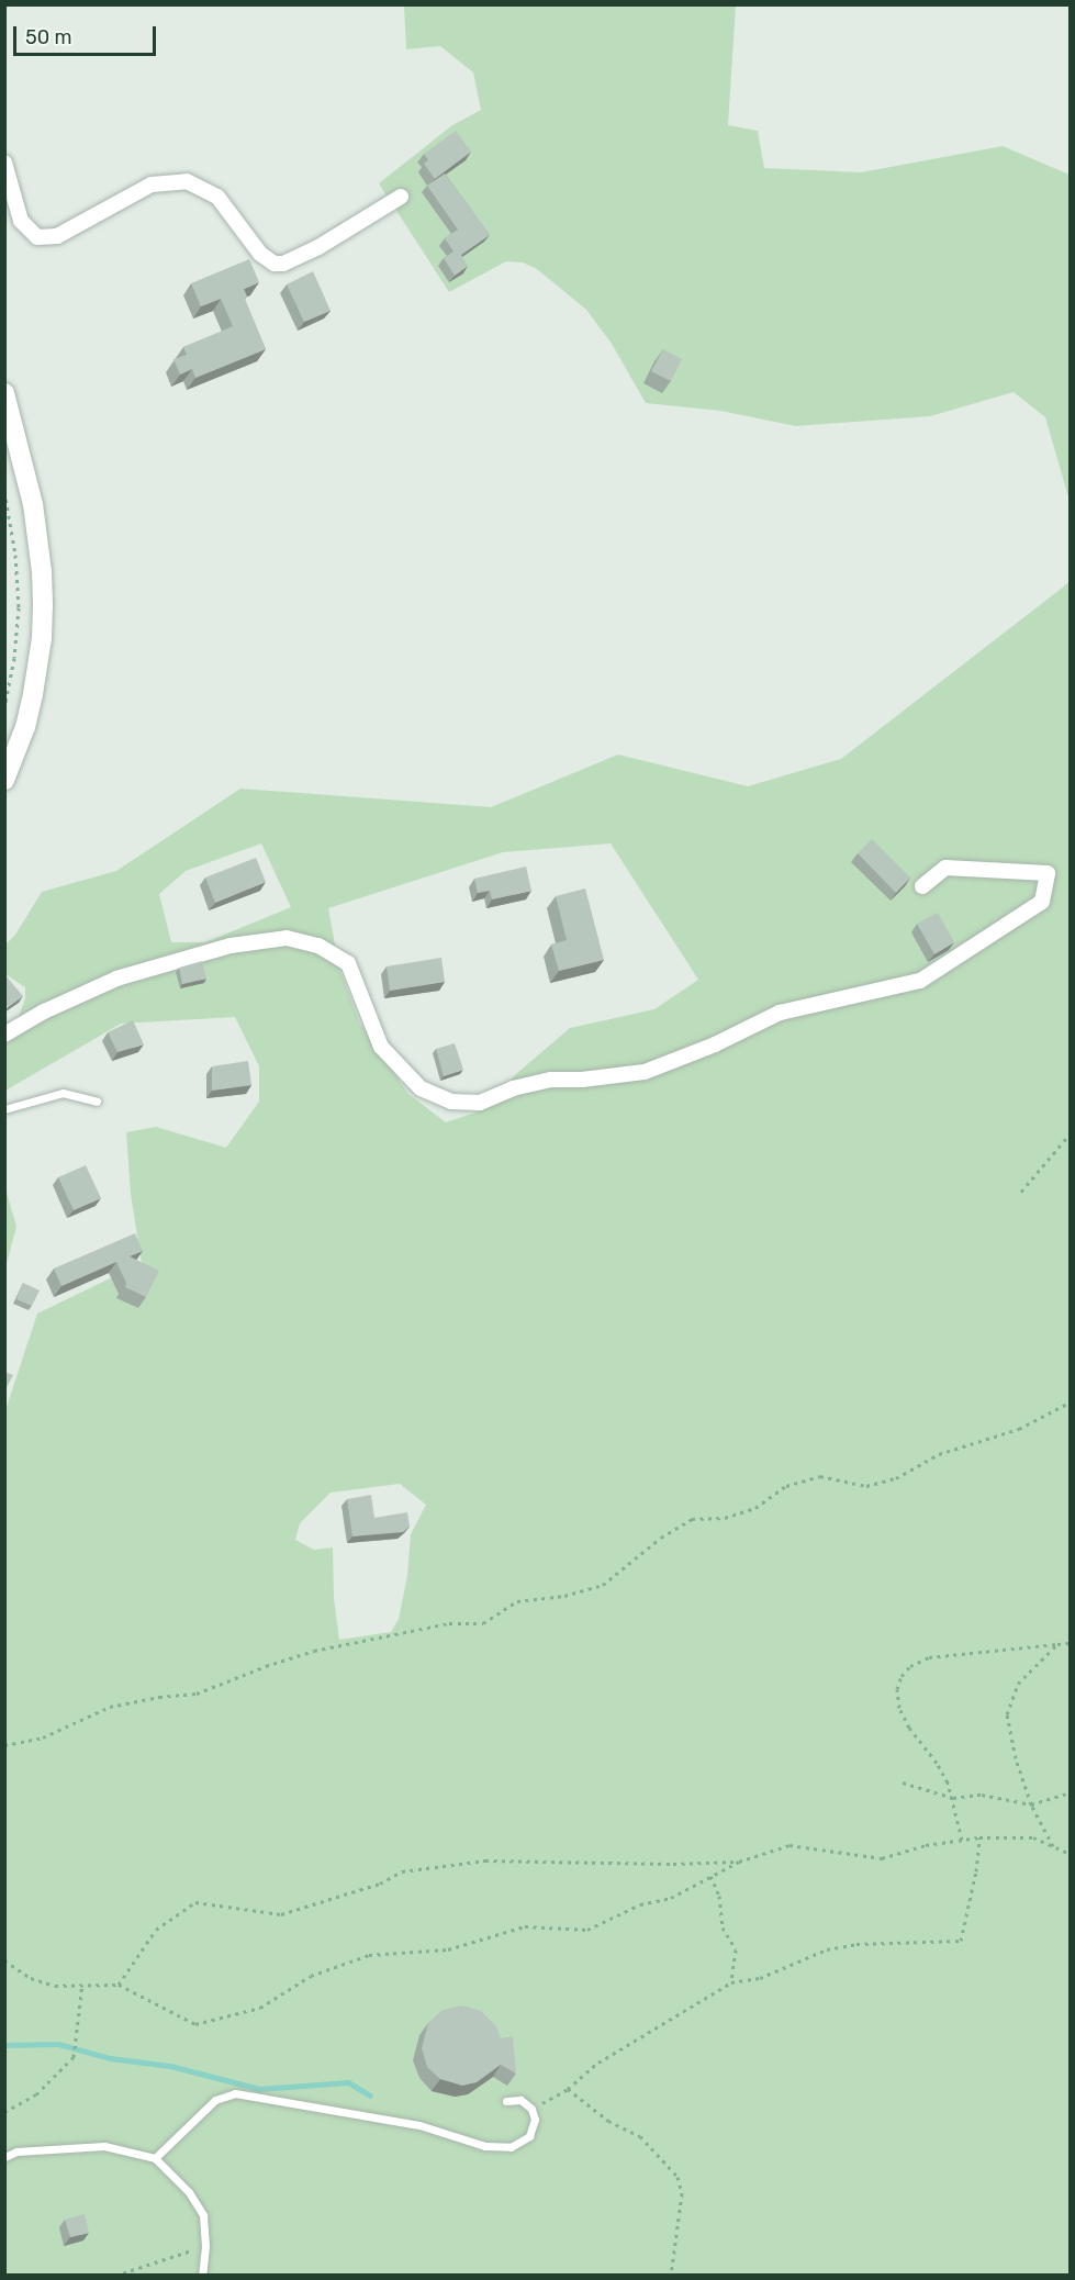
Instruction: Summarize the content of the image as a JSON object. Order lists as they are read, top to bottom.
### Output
{
  "scale_bar": "50 m"
}
